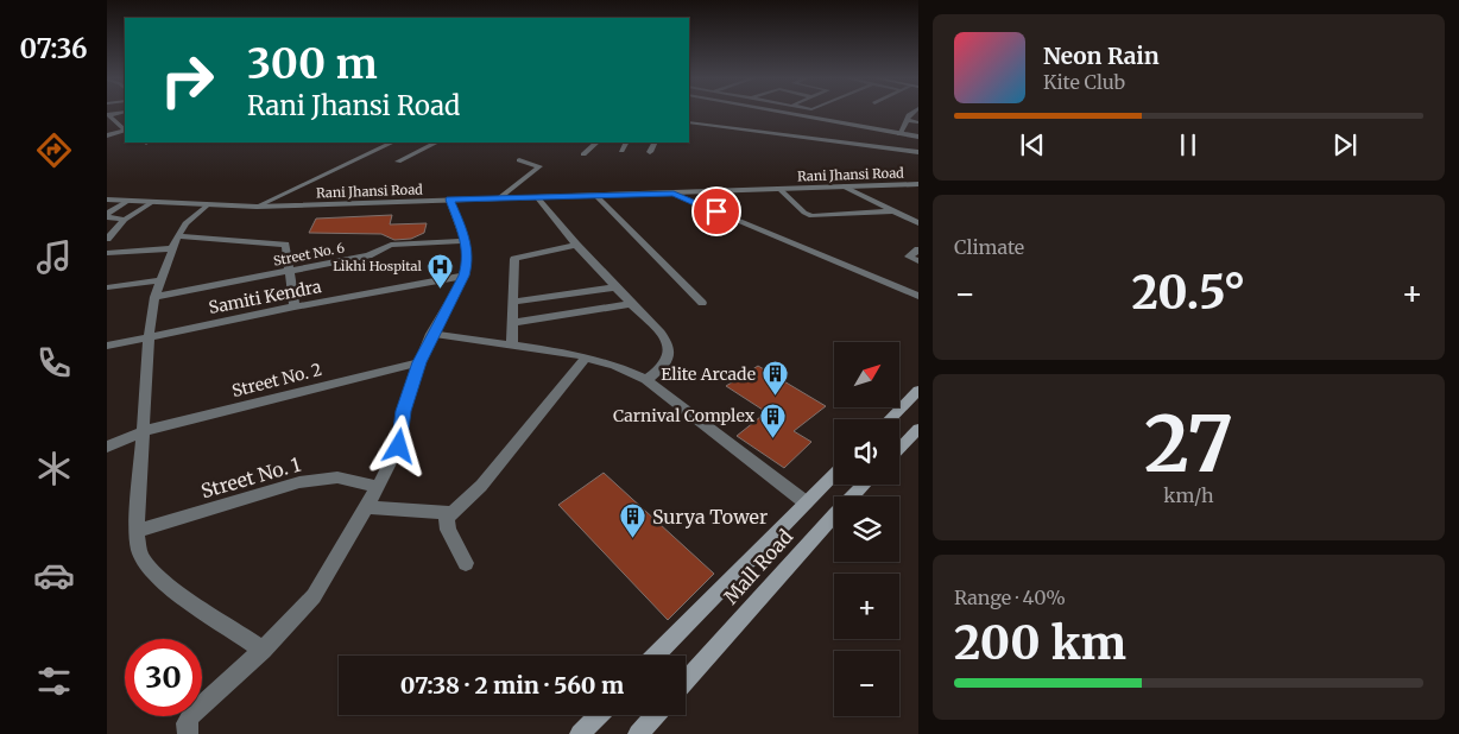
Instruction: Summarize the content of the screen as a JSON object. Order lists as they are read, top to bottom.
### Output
{
  "streets": {
    "main road": ["Mall Road"],
    "street": [
      "Rani Jhansi Road",
      "Street No. 6",
      "Samiti Kendra",
      "Street No. 2",
      "Street No. 1"
    ]
  },
  "places": {
    "hospital": ["Likhi Hospital"],
    "building": ["Elite Arcade", "Carnival Complex", "Surya Tower"]
  },
  "north": "top right",
  "page": {
    "tabs": "07:36",
    "turn": ["300 m", "Rani Jhansi Road"],
    "song": ["Neon Rain", "Kite Club"],
    "tile": [
      "Climate",
      ["27", "km/h"],
      ["Range · 40%", "200 km"]
    ],
    "heat": ["−", "20.5°", "+"],
    "map_buttons": ["+", "−"],
    "limit": "30",
    "trip": "07:38 · 2 min · 560 m"
  }
}
